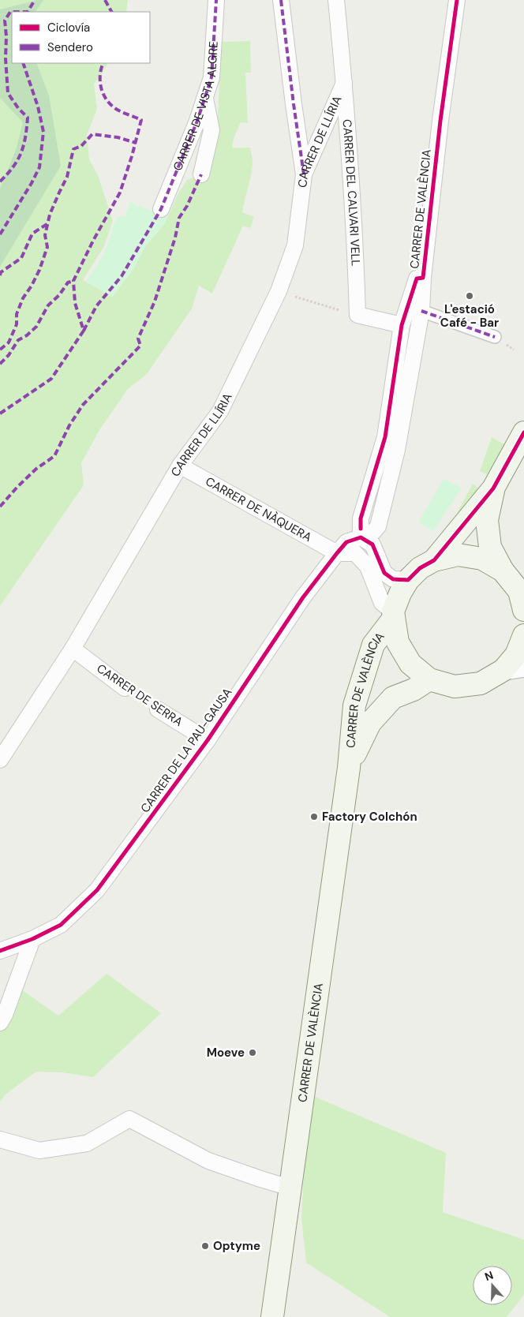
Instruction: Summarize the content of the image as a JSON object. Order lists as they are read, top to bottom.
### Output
{
  "streets": {
    "main road": ["CARRER DE VALÈNCIA"],
    "street": [
      "CARRER DE VISTA ALGRE",
      "CARRER DE LLÍRIA",
      "CARRER DEL CALVARI VELL",
      "CARRER DE NÀQUERA",
      "CARRER DE SERRA",
      "CARRER DE LA PAU-GAUSA"
    ]
  },
  "crossings": [
    ["CARRER DE LLÍRIA", "CARRER DEL CALVARI VELL"],
    ["CARRER DE LLÍRIA", "CARRER DE NÀQUERA"],
    ["CARRER DE LLÍRIA", "CARRER DE SERRA"],
    ["CARRER DE NÀQUERA", "CARRER DE LA PAU-GAUSA"],
    ["CARRER DE SERRA", "CARRER DE LA PAU-GAUSA"]
  ],
  "places": [
    "L'estació Café - Bar",
    "Factory Colchón",
    "Moeve",
    "Optyme"
  ],
  "legend": ["Ciclovía", "Sendero"],
  "north": "top"
}
